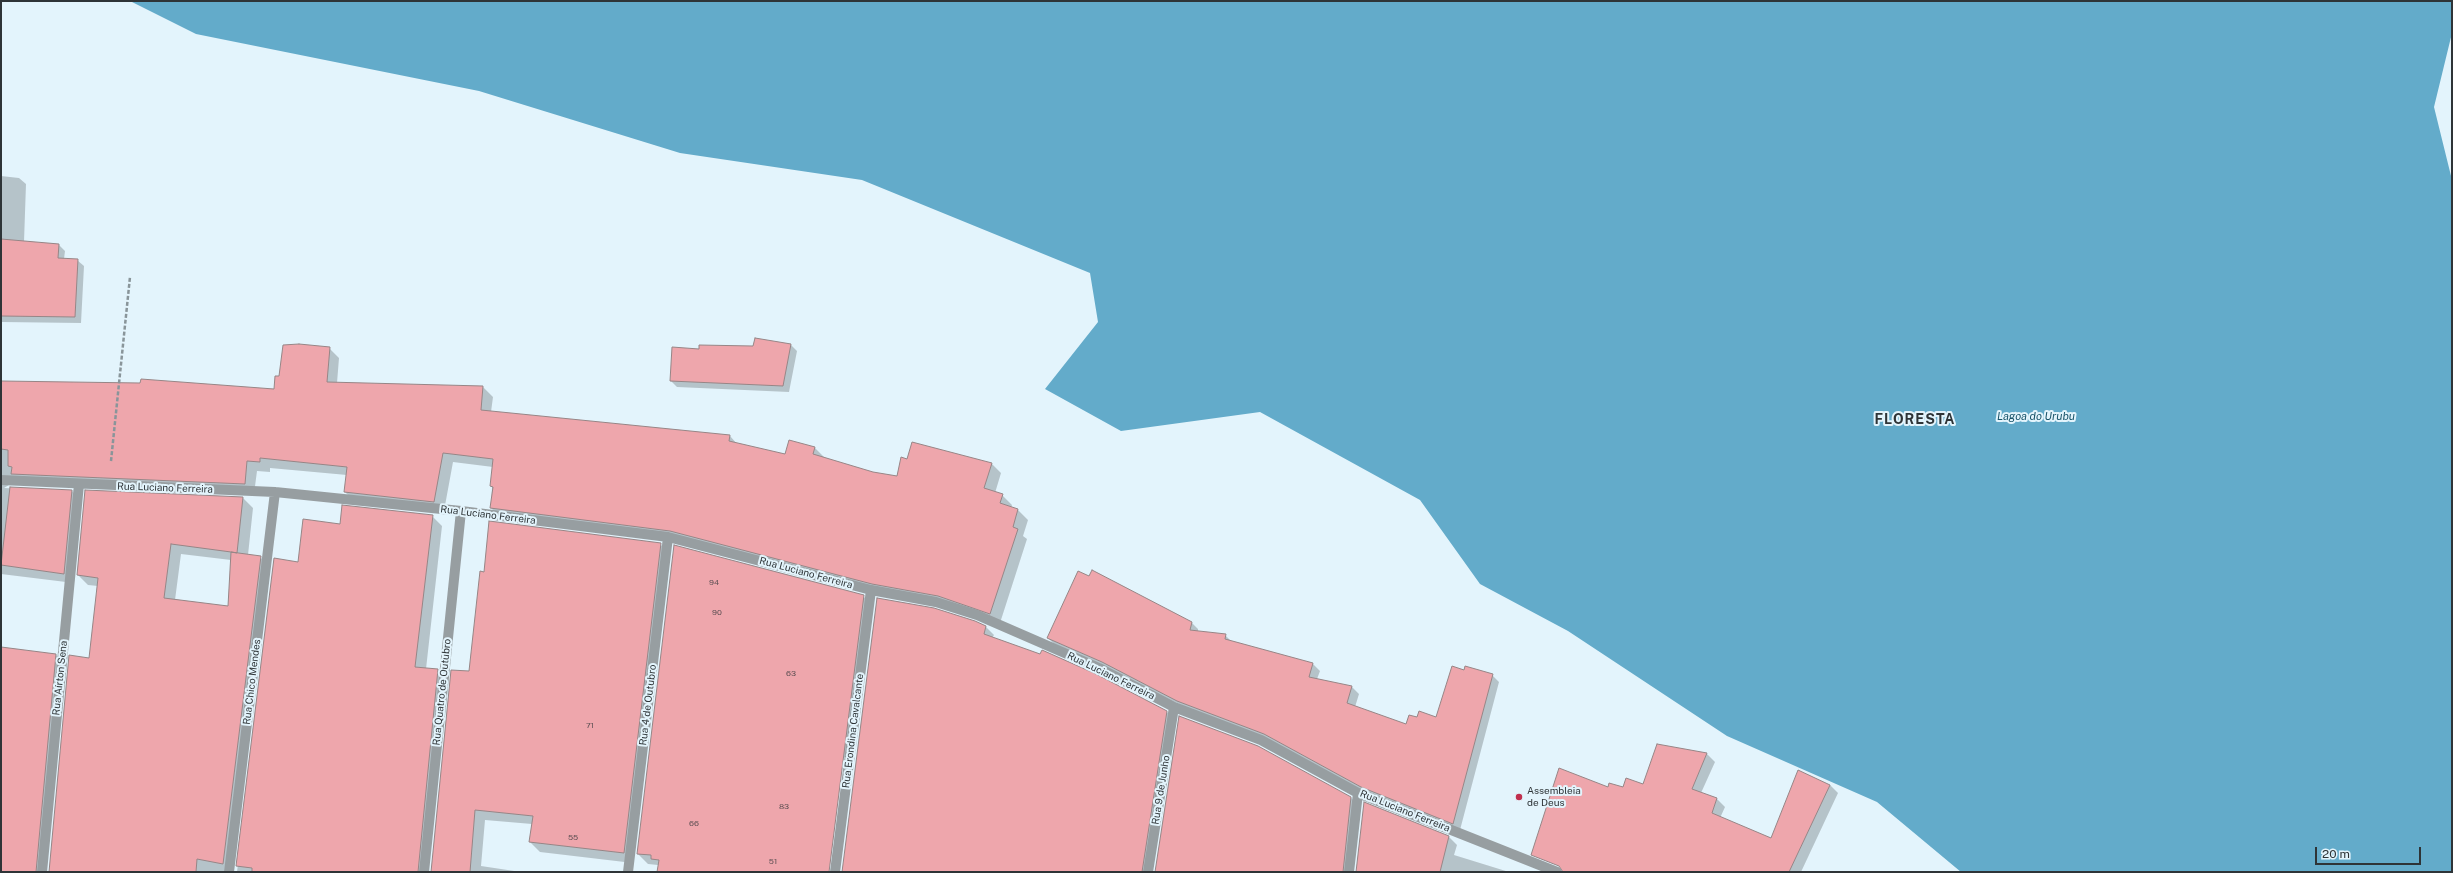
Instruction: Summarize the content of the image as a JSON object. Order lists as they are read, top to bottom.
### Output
{
  "streets": {
    "street": [
      "Rua Luciano Ferreira",
      "Rua Aírton Sena",
      "Rua Chico Mendes",
      "Rua Quatro de Outubro",
      "Rua 4 de Outubro",
      "Rua Erondina Cavalcante",
      "Rua 9 de Junho"
    ]
  },
  "crossings": [
    ["Rua Luciano Ferreira", "Rua Aírton Sena"],
    ["Rua Luciano Ferreira", "Rua Chico Mendes"],
    ["Rua Luciano Ferreira", "Rua Quatro de Outubro"],
    ["Rua Luciano Ferreira", "Rua 4 de Outubro"],
    ["Rua Luciano Ferreira", "Rua Erondina Cavalcante"],
    ["Rua Luciano Ferreira", "Rua 9 de Junho"]
  ],
  "districts": ["FLORESTA"],
  "water": ["Lagoa do Urubu"],
  "places": ["Assembleia de Deus"],
  "house_numbers": [
    "94",
    "90",
    "63",
    "71",
    "83",
    "66",
    "55",
    "51"
  ],
  "scale_bar": "20 m"
}
